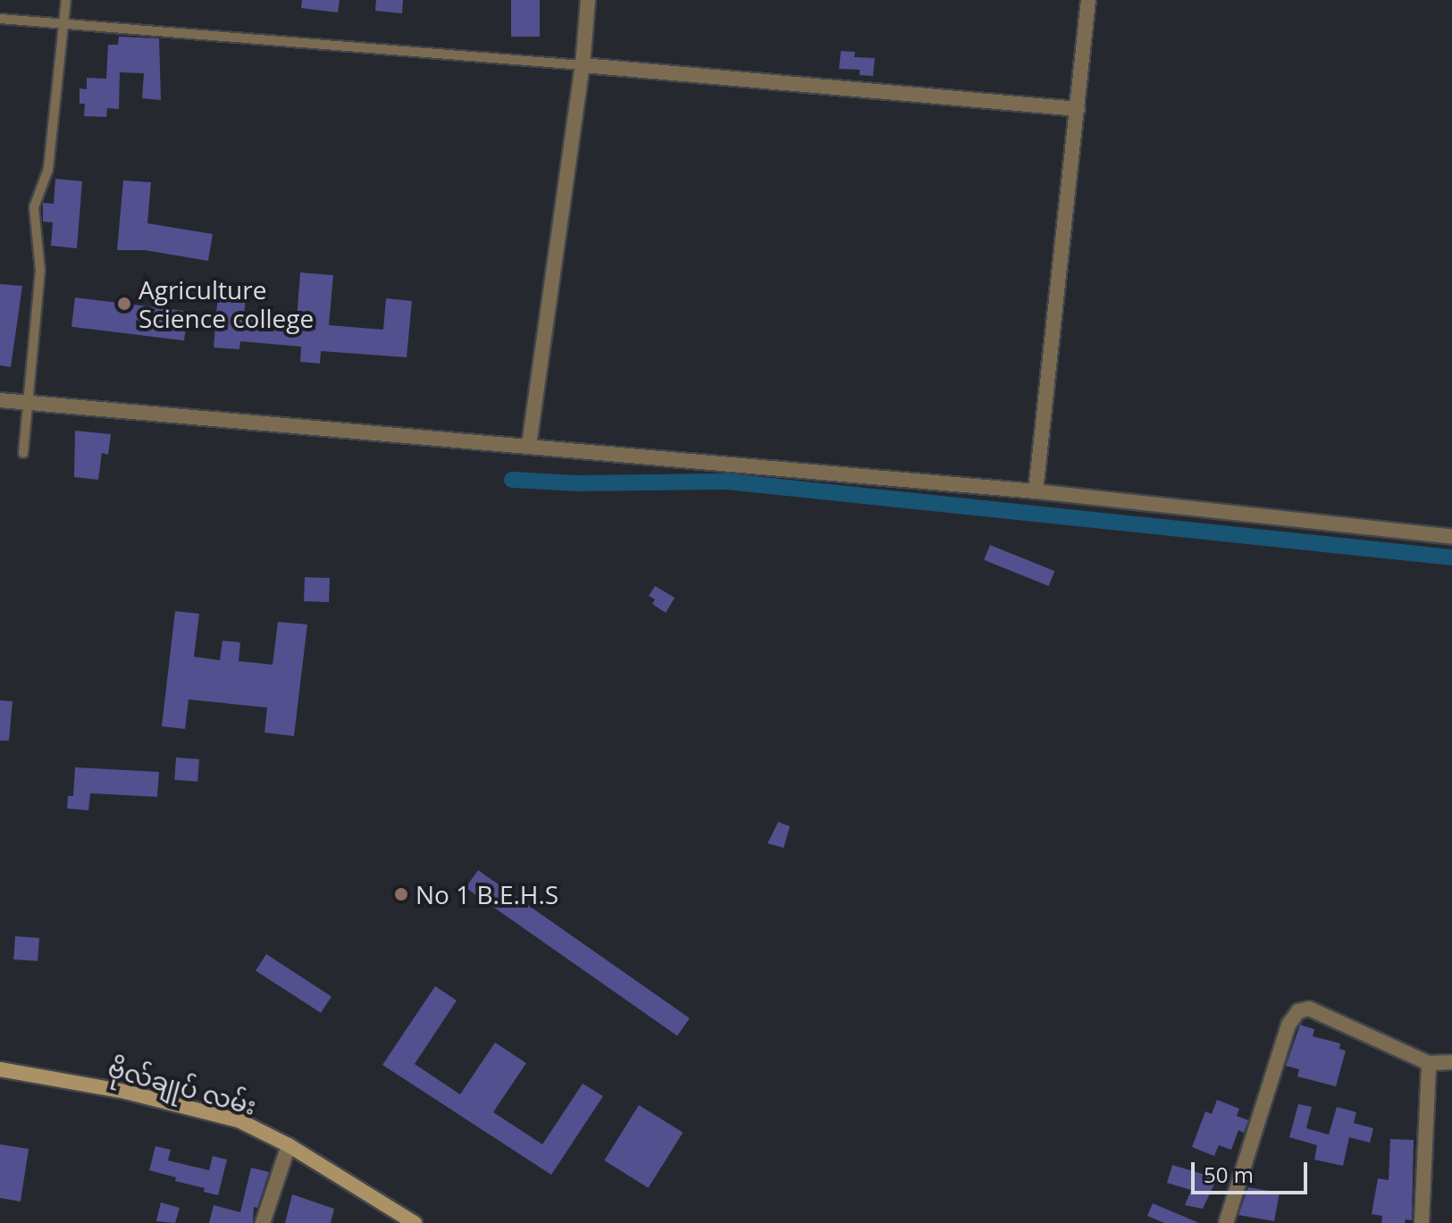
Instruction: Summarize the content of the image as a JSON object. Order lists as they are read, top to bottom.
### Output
{
  "streets": {
    "main road": ["ဗိုလ်ချုပ် လမ်း"]
  },
  "places": ["Agriculture Science college", "No 1 B.E.H.S"],
  "scale_bar": "50 m"
}
